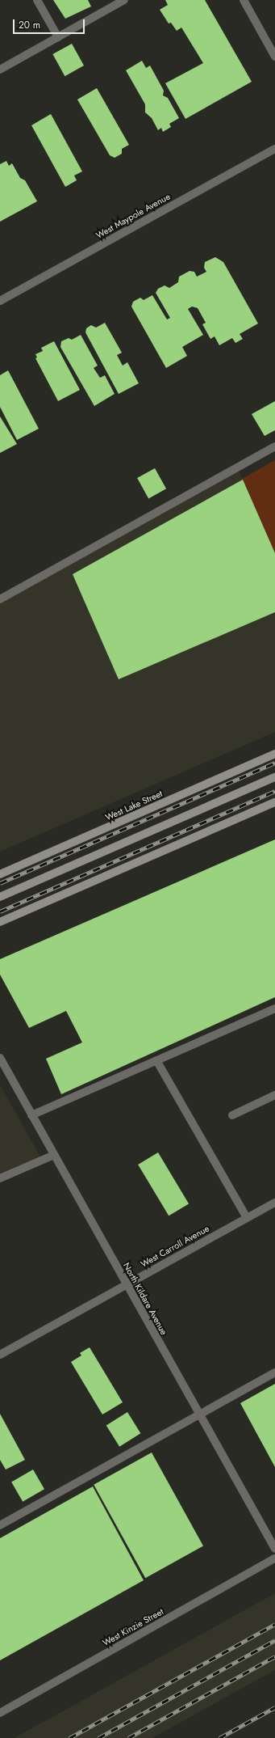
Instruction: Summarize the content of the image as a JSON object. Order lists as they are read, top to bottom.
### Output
{
  "streets": {
    "main road": ["West Lake Street"],
    "street": [
      "West Maypole Avenue",
      "West Carroll Avenue",
      "North Kildare Avenue",
      "West Kinzie Street"
    ]
  },
  "crossings": [
    ["West Carroll Avenue", "North Kildare Avenue"]
  ],
  "scale_bar": "20 m"
}
